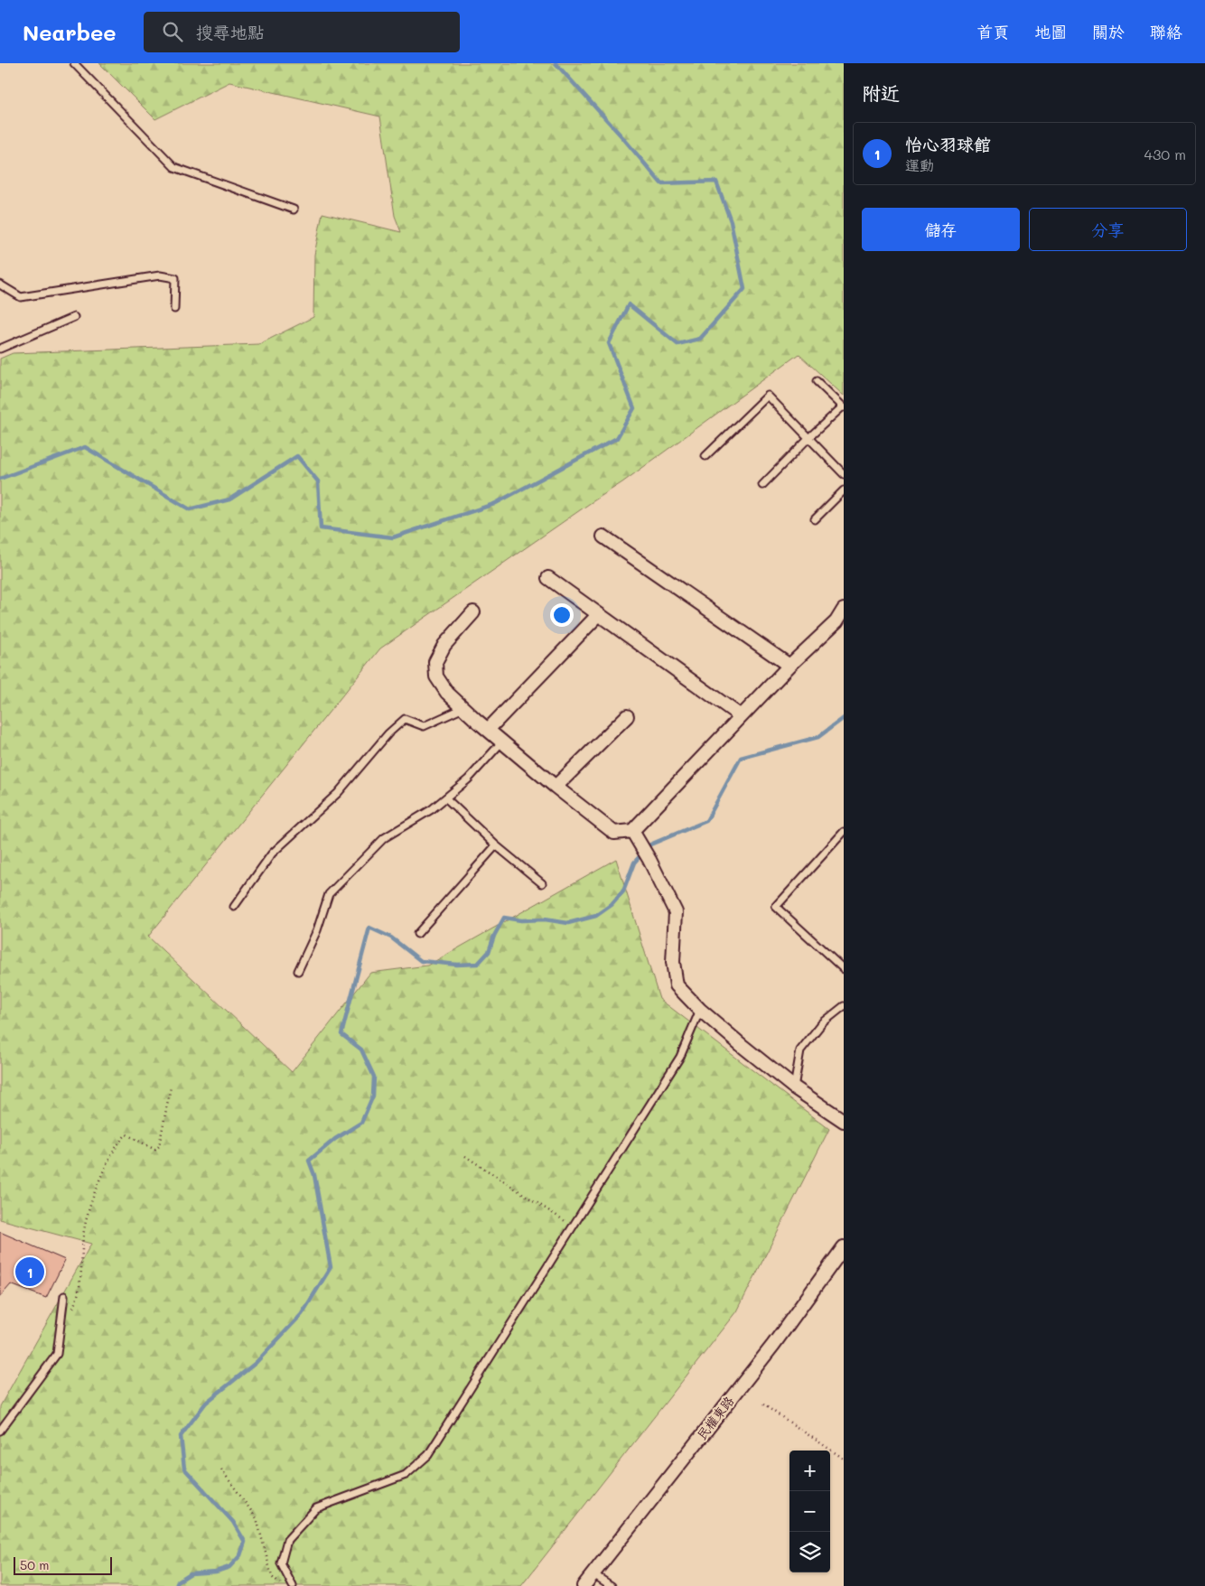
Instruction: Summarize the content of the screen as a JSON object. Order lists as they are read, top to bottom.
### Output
{
  "streets": {
    "street": ["民權東路"]
  },
  "scale_bar": "50 m",
  "page": {
    "header": "Nearbee",
    "search": "搜尋地點",
    "nav": [
      "首頁",
      "地圖",
      "關於",
      "聯絡"
    ],
    "heading": "附近",
    "list": [
      {
        "mark": "1",
        "name": "怡心羽球館",
        "note": "運動",
        "value": "430 m"
      }
    ],
    "buttons": ["儲存", "分享"],
    "pins": "1",
    "map_buttons": ["+", "−"],
    "scale": "50 m"
  }
}
